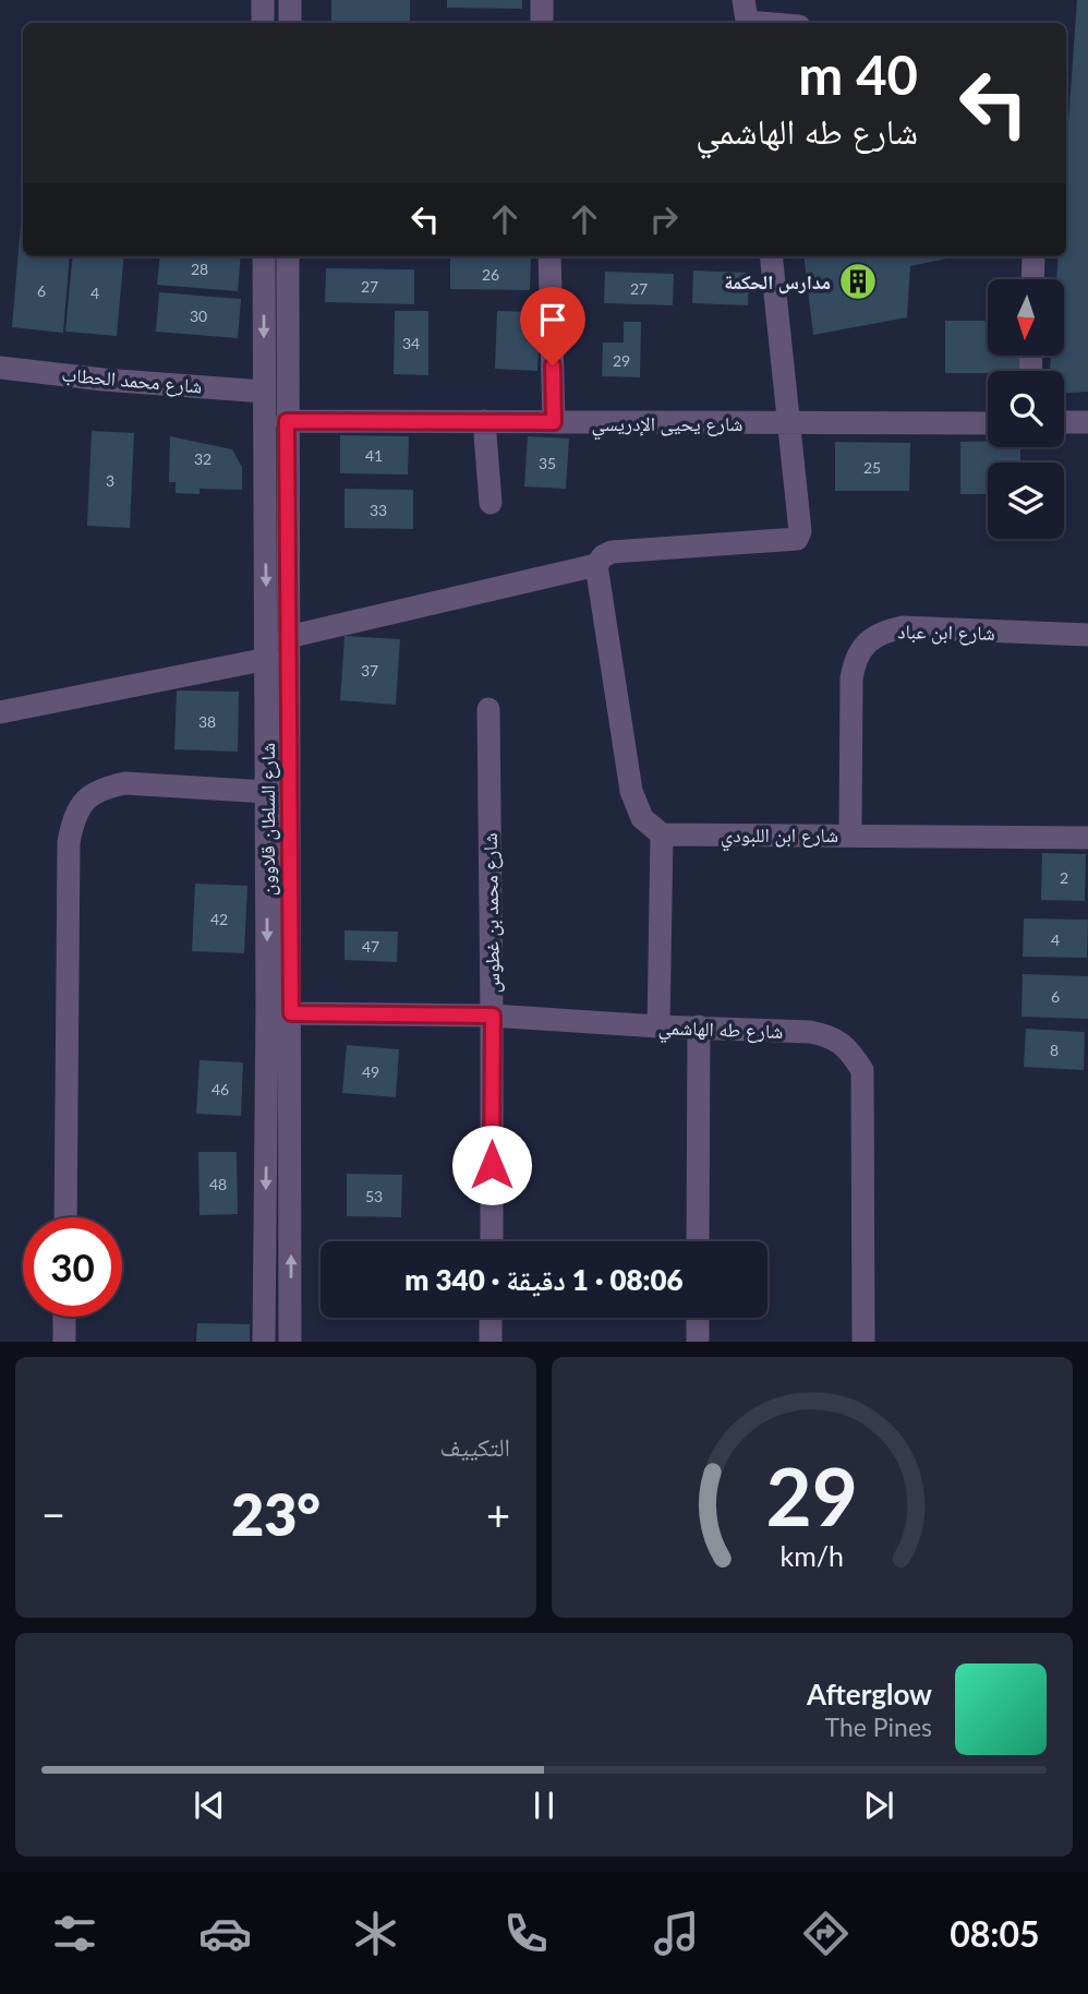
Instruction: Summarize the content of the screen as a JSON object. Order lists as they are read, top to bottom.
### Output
{
  "streets": {
    "street": [
      "شارع محمد الحطاب",
      "شارع يحيى الإدريسي",
      "شارع ابن عباد",
      "شارع السلطان قلاوون",
      "شارع ابن اللبودي",
      "شارع محمد بن غطوس",
      "شارع طه الهاشمي"
    ]
  },
  "crossings": [
    ["شارع محمد الحطاب", "شارع السلطان قلاوون"],
    ["شارع يحيى الإدريسي", "شارع السلطان قلاوون"],
    ["شارع ابن عباد", "شارع ابن اللبودي"],
    ["شارع السلطان قلاوون", "شارع طه الهاشمي"],
    ["شارع محمد بن غطوس", "شارع طه الهاشمي"]
  ],
  "places": {
    "building": ["مدارس الحكمة"]
  },
  "house_numbers": [
    "28",
    "26",
    "27",
    "27",
    "6",
    "4",
    "30",
    "34",
    "29",
    "41",
    "32",
    "35",
    "25",
    "3",
    "33",
    "37",
    "38",
    "2",
    "42",
    "4",
    "47",
    "6",
    "8",
    "49",
    "46",
    "48",
    "53"
  ],
  "north": "bottom",
  "page": {
    "turn": ["40 m", "شارع طه الهاشمي"],
    "limit": "30",
    "trip": "08:06 · 1 دقيقة · 340 m",
    "tile": "التكييف",
    "heat": ["−", "23°", "+"],
    "song": ["Afterglow", "The Pines"],
    "tabs": "08:05",
    "gauge": ["29", "km/h"]
  }
}
